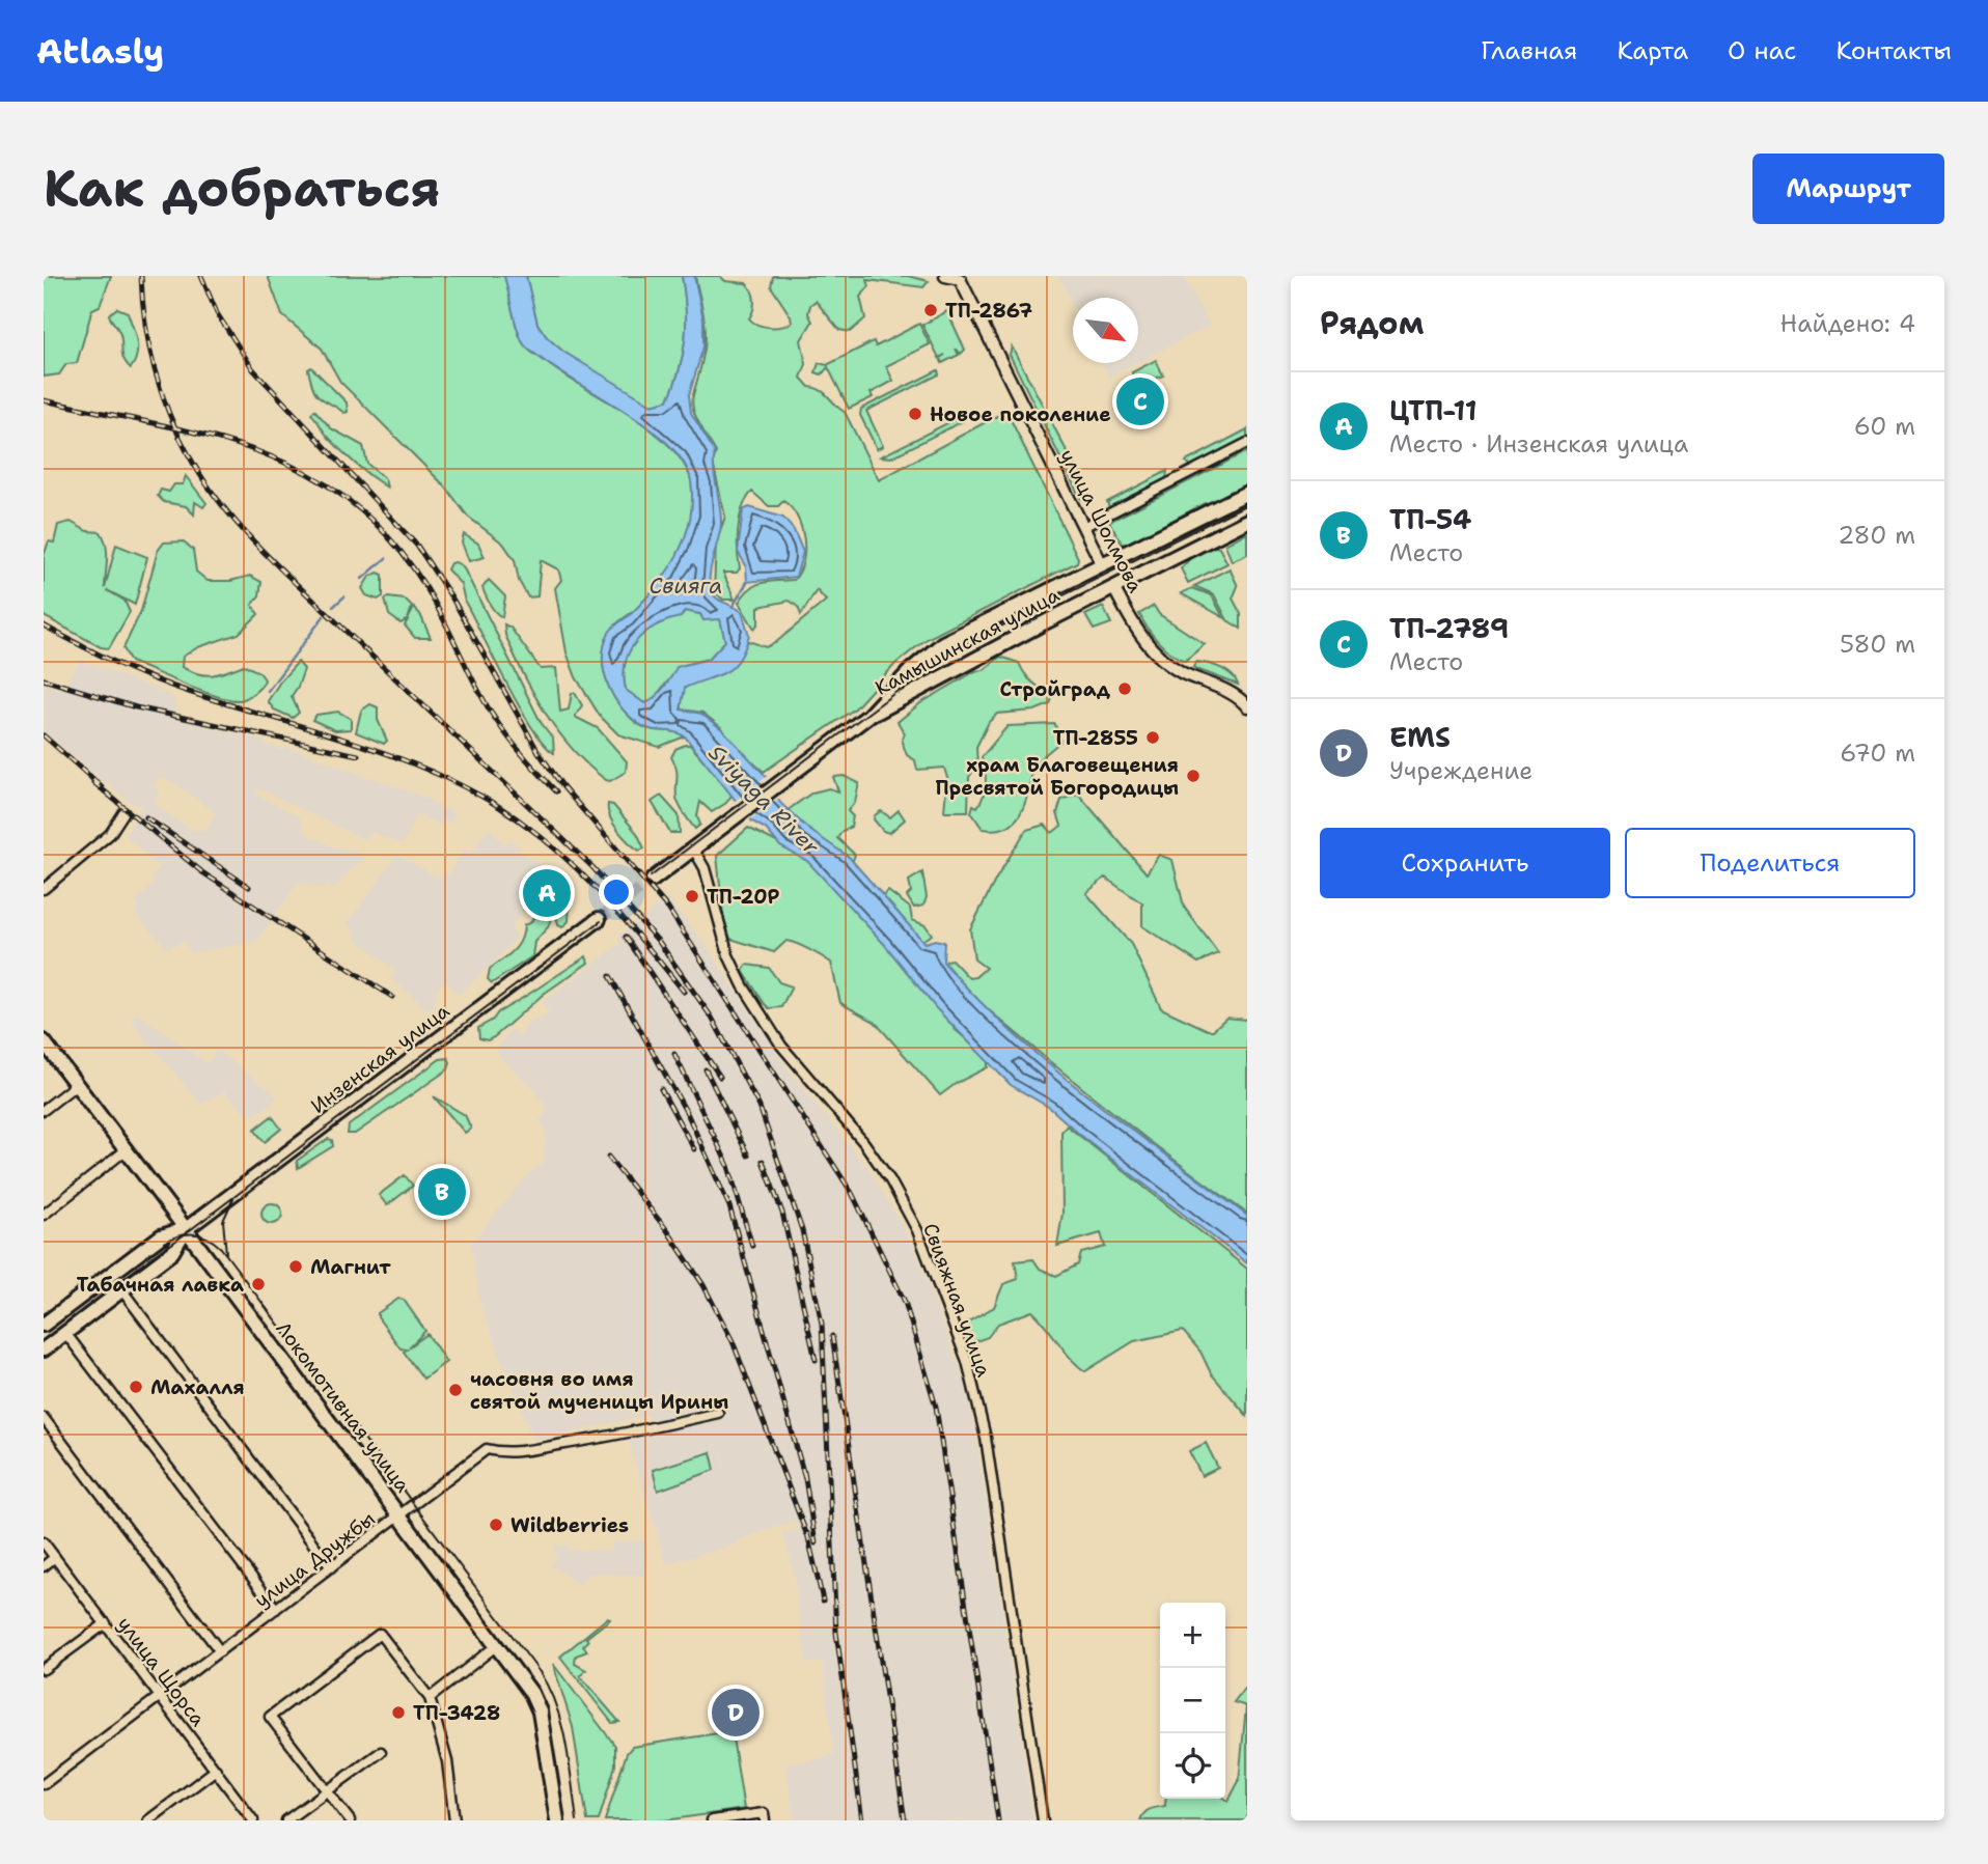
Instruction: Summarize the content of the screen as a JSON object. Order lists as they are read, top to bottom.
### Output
{
  "streets": {
    "main road": [
      "улица Шолмова",
      "Камышинская улица",
      "Инзенская улица",
      "Локомотивная улица"
    ],
    "street": ["Свияжная улица", "улица Дружбы", "улица Щорса"]
  },
  "crossings": [
    ["улица Шолмова", "Камышинская улица"],
    ["Инзенская улица", "Локомотивная улица"],
    ["Локомотивная улица", "улица Дружбы"],
    ["улица Дружбы", "улица Щорса"]
  ],
  "water": ["Свияга", "Sviyaga River"],
  "places": [
    "ТП-2867",
    "Новое поколение",
    "Стройград",
    "ТП-2855",
    "храм Благовещения Пресвятой Богородицы",
    "ТП-20Р",
    "Магнит",
    "Табачная лавка",
    "Махалля",
    "часовня во имя святой мученицы Ирины",
    "Wildberries",
    "ТП-3428"
  ],
  "north": "bottom right",
  "page": {
    "header": "Atlasly",
    "nav": [
      "Главная",
      "Карта",
      "О нас",
      "Контакты"
    ],
    "buttons": [
      "Маршрут",
      ["Сохранить", "Поделиться"]
    ],
    "title": "Как добраться",
    "heading": ["Рядом", "Найдено: 4"],
    "list": [
      {
        "mark": "A",
        "name": "ЦТП-11",
        "note": "Место · Инзенская улица",
        "value": "60 m"
      },
      {
        "mark": "B",
        "name": "ТП-54",
        "note": "Место",
        "value": "280 m"
      },
      {
        "mark": "C",
        "name": "ТП-2789",
        "note": "Место",
        "value": "580 m"
      },
      {
        "mark": "D",
        "name": "EMS",
        "note": "Учреждение",
        "value": "670 m"
      }
    ],
    "pins": [
      "C",
      "A",
      "B",
      "D"
    ],
    "map_buttons": ["+", "−"]
  }
}
